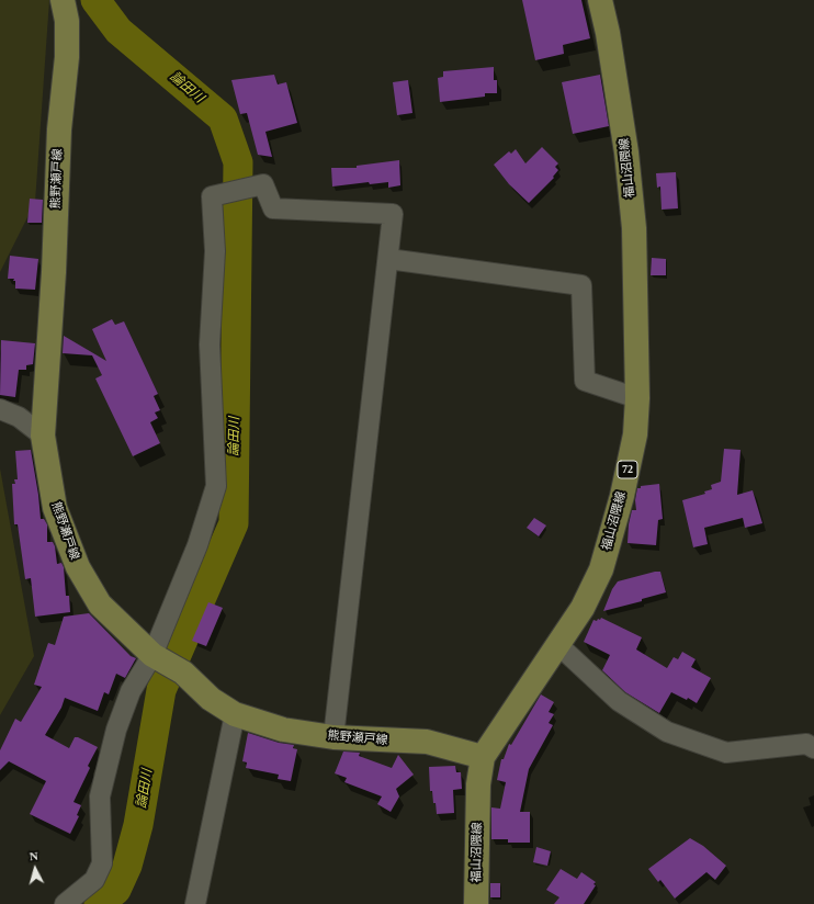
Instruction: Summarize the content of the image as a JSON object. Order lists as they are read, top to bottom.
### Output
{
  "streets": {
    "main road": ["福山沼隈線", "熊野瀬戸線", "72"]
  },
  "crossings": [
    ["福山沼隈線", "熊野瀬戸線"]
  ],
  "water": ["論田川"],
  "north": "top"
}
